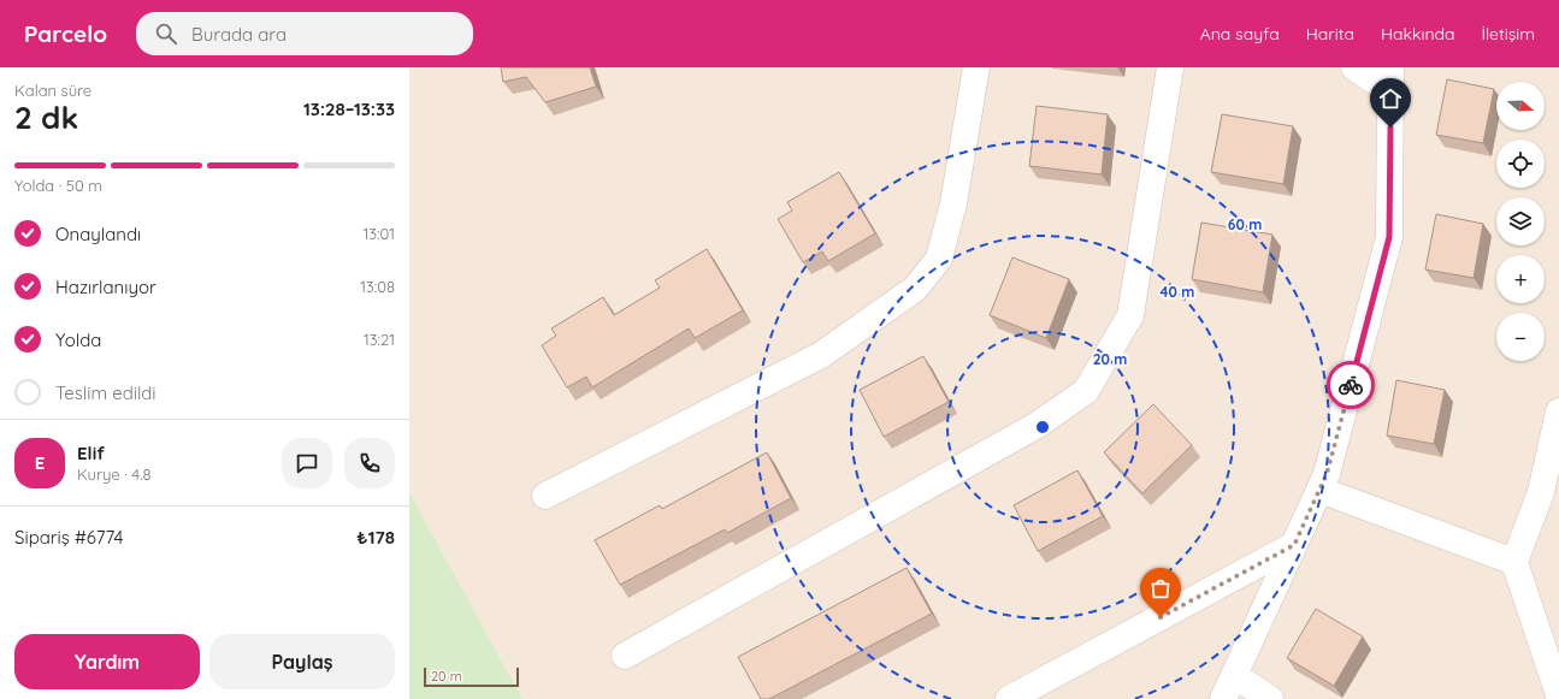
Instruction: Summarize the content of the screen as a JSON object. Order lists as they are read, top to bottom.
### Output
{
  "scale_bar": "20 m",
  "north": "right",
  "page": {
    "header": "Parcelo",
    "search": "Burada ara",
    "nav": [
      "Ana sayfa",
      "Harita",
      "Hakkında",
      "İletişim"
    ],
    "heading": ["2 dk", "Kalan süre", "13:28–13:33"],
    "panel": [
      "Elif",
      "Kurye · 4.8",
      "Sipariş #6774",
      "₺178"
    ],
    "map_buttons": ["+", "−"],
    "bar": "Yolda · 50 m",
    "list": [
      ["Onaylandı", "13:01"],
      ["Hazırlanıyor", "13:08"],
      ["Yolda", "13:21"],
      "Teslim edildi"
    ],
    "round": "E",
    "buttons": ["Yardım", "Paylaş"],
    "scale": "20 m"
  },
  "rings": ["60 m", "40 m", "20 m"]
}
